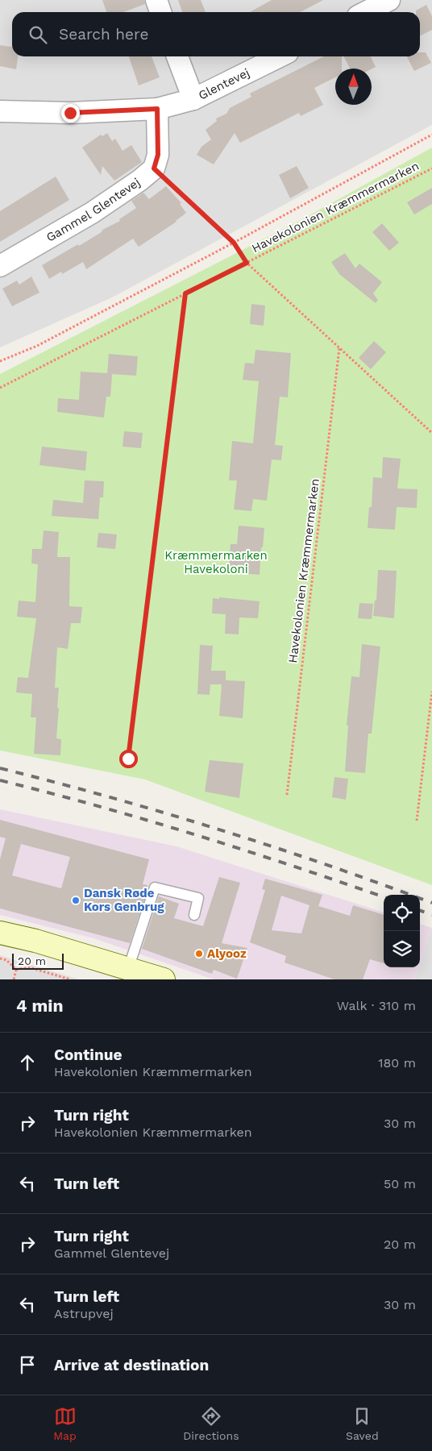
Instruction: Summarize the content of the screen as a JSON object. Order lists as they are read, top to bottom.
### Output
{
  "streets": {
    "street": ["Glentevej", "Gammel Glentevej"],
    "path": ["Havekolonien Kræmmermarken"]
  },
  "parks": ["Kræmmermarken Havekoloni"],
  "places": ["Dansk Røde Kors Genbrug", "Alyooz"],
  "scale_bar": "20 m",
  "north": "top",
  "page": {
    "search": "Search here",
    "scale": "20 m",
    "heading": ["4 min", "Walk · 310 m"],
    "list": [
      ["Continue", "Havekolonien Kræmmermarken", "180 m"],
      ["Turn right", "Havekolonien Kræmmermarken", "30 m"],
      ["Turn left", "50 m"],
      ["Turn right", "Gammel Glentevej", "20 m"],
      ["Turn left", "Astrupvej", "30 m"],
      "Arrive at destination"
    ],
    "nav": ["Map", "Directions", "Saved"]
  }
}
